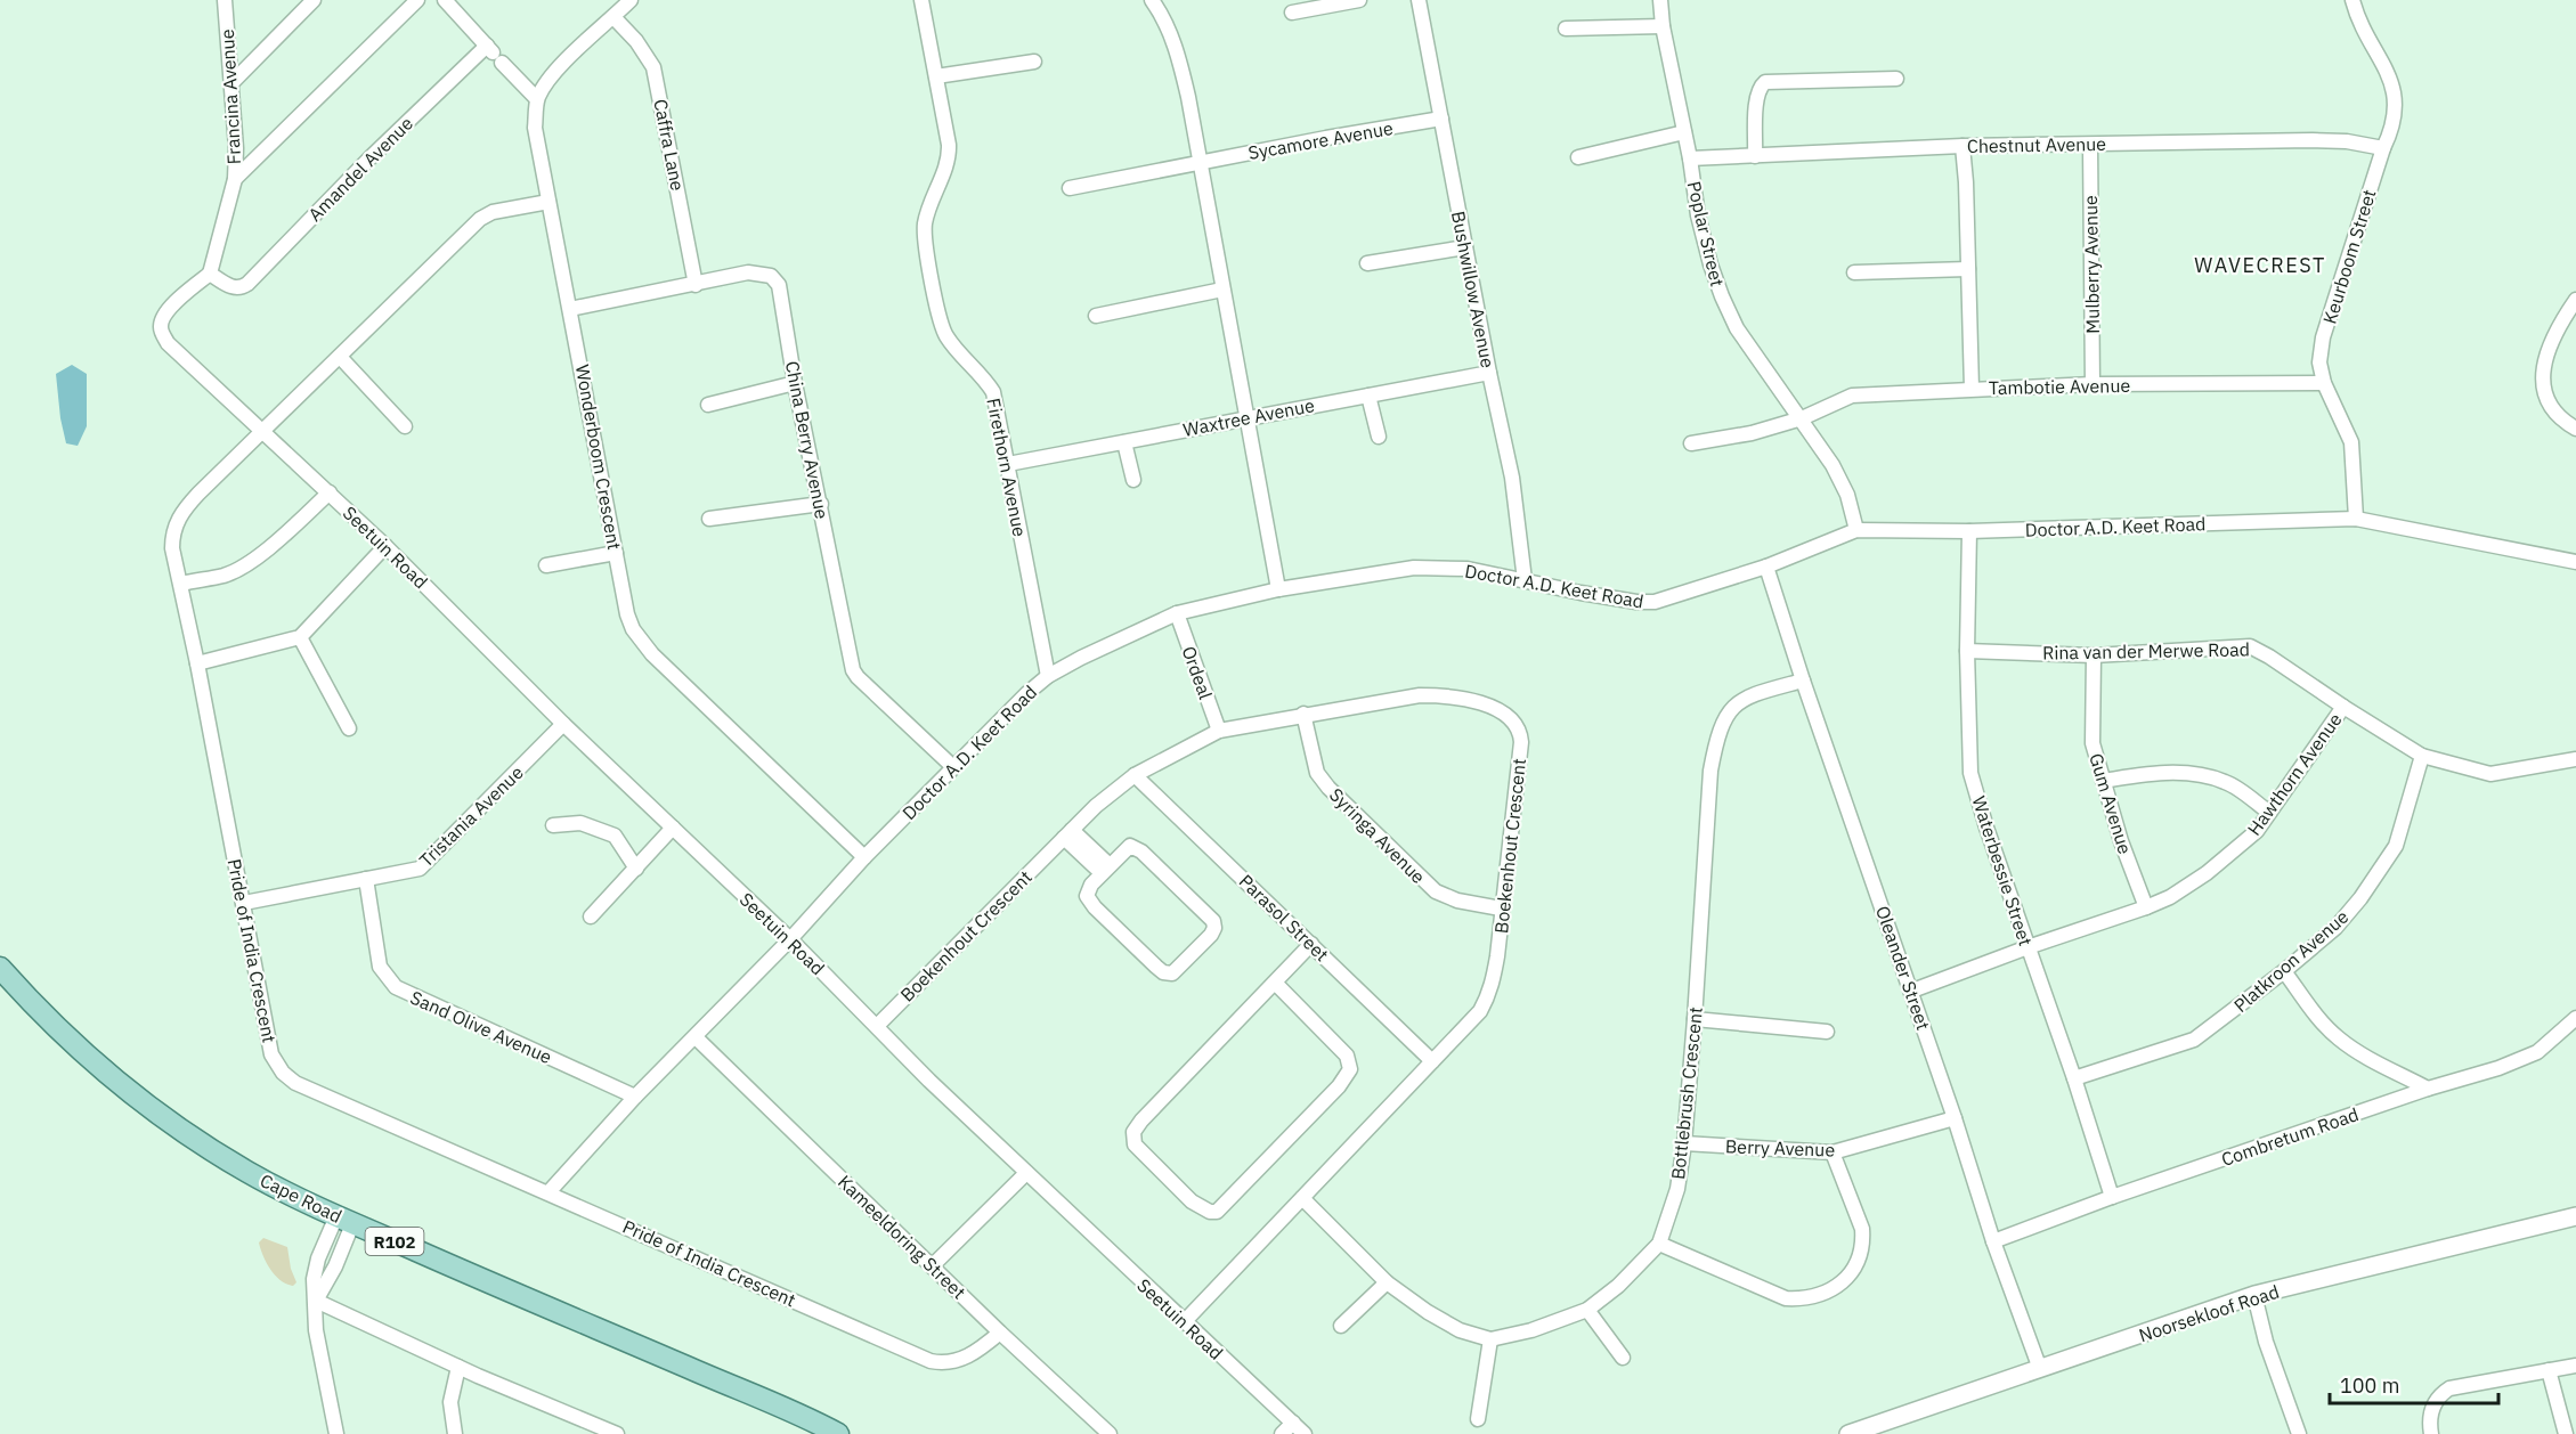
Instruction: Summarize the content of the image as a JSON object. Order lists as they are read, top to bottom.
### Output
{
  "streets": {
    "main road": ["Cape Road", "R102"],
    "street": [
      "Francina Avenue",
      "Sycamore Avenue",
      "Caffra Lane",
      "Chestnut Avenue",
      "Amandel Avenue",
      "Poplar Street",
      "Keurboom Street",
      "Mulberry Avenue",
      "Bushwillow Avenue",
      "Tambotie Avenue",
      "Waxtree Avenue",
      "China Berry Avenue",
      "Wonderboom Crescent",
      "Firethorn Avenue",
      "Doctor A.D. Keet Road",
      "Seetuin Road",
      "Rina van der Merwe Road",
      "Ordeal",
      "Hawthorn Avenue",
      "Gum Avenue",
      "Tristania Avenue",
      "Syringa Avenue",
      "Boekenhout Crescent",
      "Waterbessie Street",
      "Parasol Street",
      "Pride of India Crescent",
      "Platkroon Avenue",
      "Oleander Street",
      "Sand Olive Avenue",
      "Bottlebrush Crescent",
      "Combretum Road",
      "Berry Avenue",
      "Kameeldoring Street",
      "Noorsekloof Road"
    ]
  },
  "crossings": [
    ["Francina Avenue", "Amandel Avenue"],
    ["Francina Avenue", "Seetuin Road"],
    ["Sycamore Avenue", "Bushwillow Avenue"],
    ["Caffra Lane", "China Berry Avenue"],
    ["Chestnut Avenue", "Poplar Street"],
    ["Chestnut Avenue", "Keurboom Street"],
    ["Chestnut Avenue", "Mulberry Avenue"],
    ["Amandel Avenue", "Seetuin Road"],
    ["Poplar Street", "Tambotie Avenue"],
    ["Poplar Street", "Doctor A.D. Keet Road"],
    ["Keurboom Street", "Tambotie Avenue"],
    ["Keurboom Street", "Doctor A.D. Keet Road"],
    ["Mulberry Avenue", "Tambotie Avenue"],
    ["Bushwillow Avenue", "Waxtree Avenue"],
    ["Bushwillow Avenue", "Doctor A.D. Keet Road"],
    ["Waxtree Avenue", "Firethorn Avenue"],
    ["China Berry Avenue", "Wonderboom Crescent"],
    ["China Berry Avenue", "Doctor A.D. Keet Road"],
    ["Wonderboom Crescent", "Doctor A.D. Keet Road"],
    ["Wonderboom Crescent", "Pride of India Crescent"],
    ["Firethorn Avenue", "Doctor A.D. Keet Road"],
    ["Doctor A.D. Keet Road", "Seetuin Road"],
    ["Doctor A.D. Keet Road", "Ordeal"],
    ["Doctor A.D. Keet Road", "Waterbessie Street"],
    ["Doctor A.D. Keet Road", "Pride of India Crescent"],
    ["Doctor A.D. Keet Road", "Oleander Street"],
    ["Doctor A.D. Keet Road", "Sand Olive Avenue"],
    ["Doctor A.D. Keet Road", "Kameeldoring Street"],
    ["Seetuin Road", "Tristania Avenue"],
    ["Seetuin Road", "Boekenhout Crescent"],
    ["Seetuin Road", "Pride of India Crescent"],
    ["Rina van der Merwe Road", "Hawthorn Avenue"],
    ["Rina van der Merwe Road", "Gum Avenue"],
    ["Rina van der Merwe Road", "Waterbessie Street"],
    ["Rina van der Merwe Road", "Platkroon Avenue"],
    ["Ordeal", "Boekenhout Crescent"],
    ["Hawthorn Avenue", "Gum Avenue"],
    ["Hawthorn Avenue", "Waterbessie Street"],
    ["Hawthorn Avenue", "Oleander Street"],
    ["Tristania Avenue", "Pride of India Crescent"],
    ["Tristania Avenue", "Sand Olive Avenue"],
    ["Syringa Avenue", "Boekenhout Crescent"],
    ["Boekenhout Crescent", "Parasol Street"],
    ["Waterbessie Street", "Platkroon Avenue"],
    ["Waterbessie Street", "Combretum Road"],
    ["Pride of India Crescent", "Kameeldoring Street"],
    ["Oleander Street", "Bottlebrush Crescent"],
    ["Oleander Street", "Combretum Road"],
    ["Oleander Street", "Berry Avenue"],
    ["Oleander Street", "Noorsekloof Road"],
    ["Bottlebrush Crescent", "Berry Avenue"]
  ],
  "districts": ["WAVECREST"],
  "scale_bar": "100 m"
}
